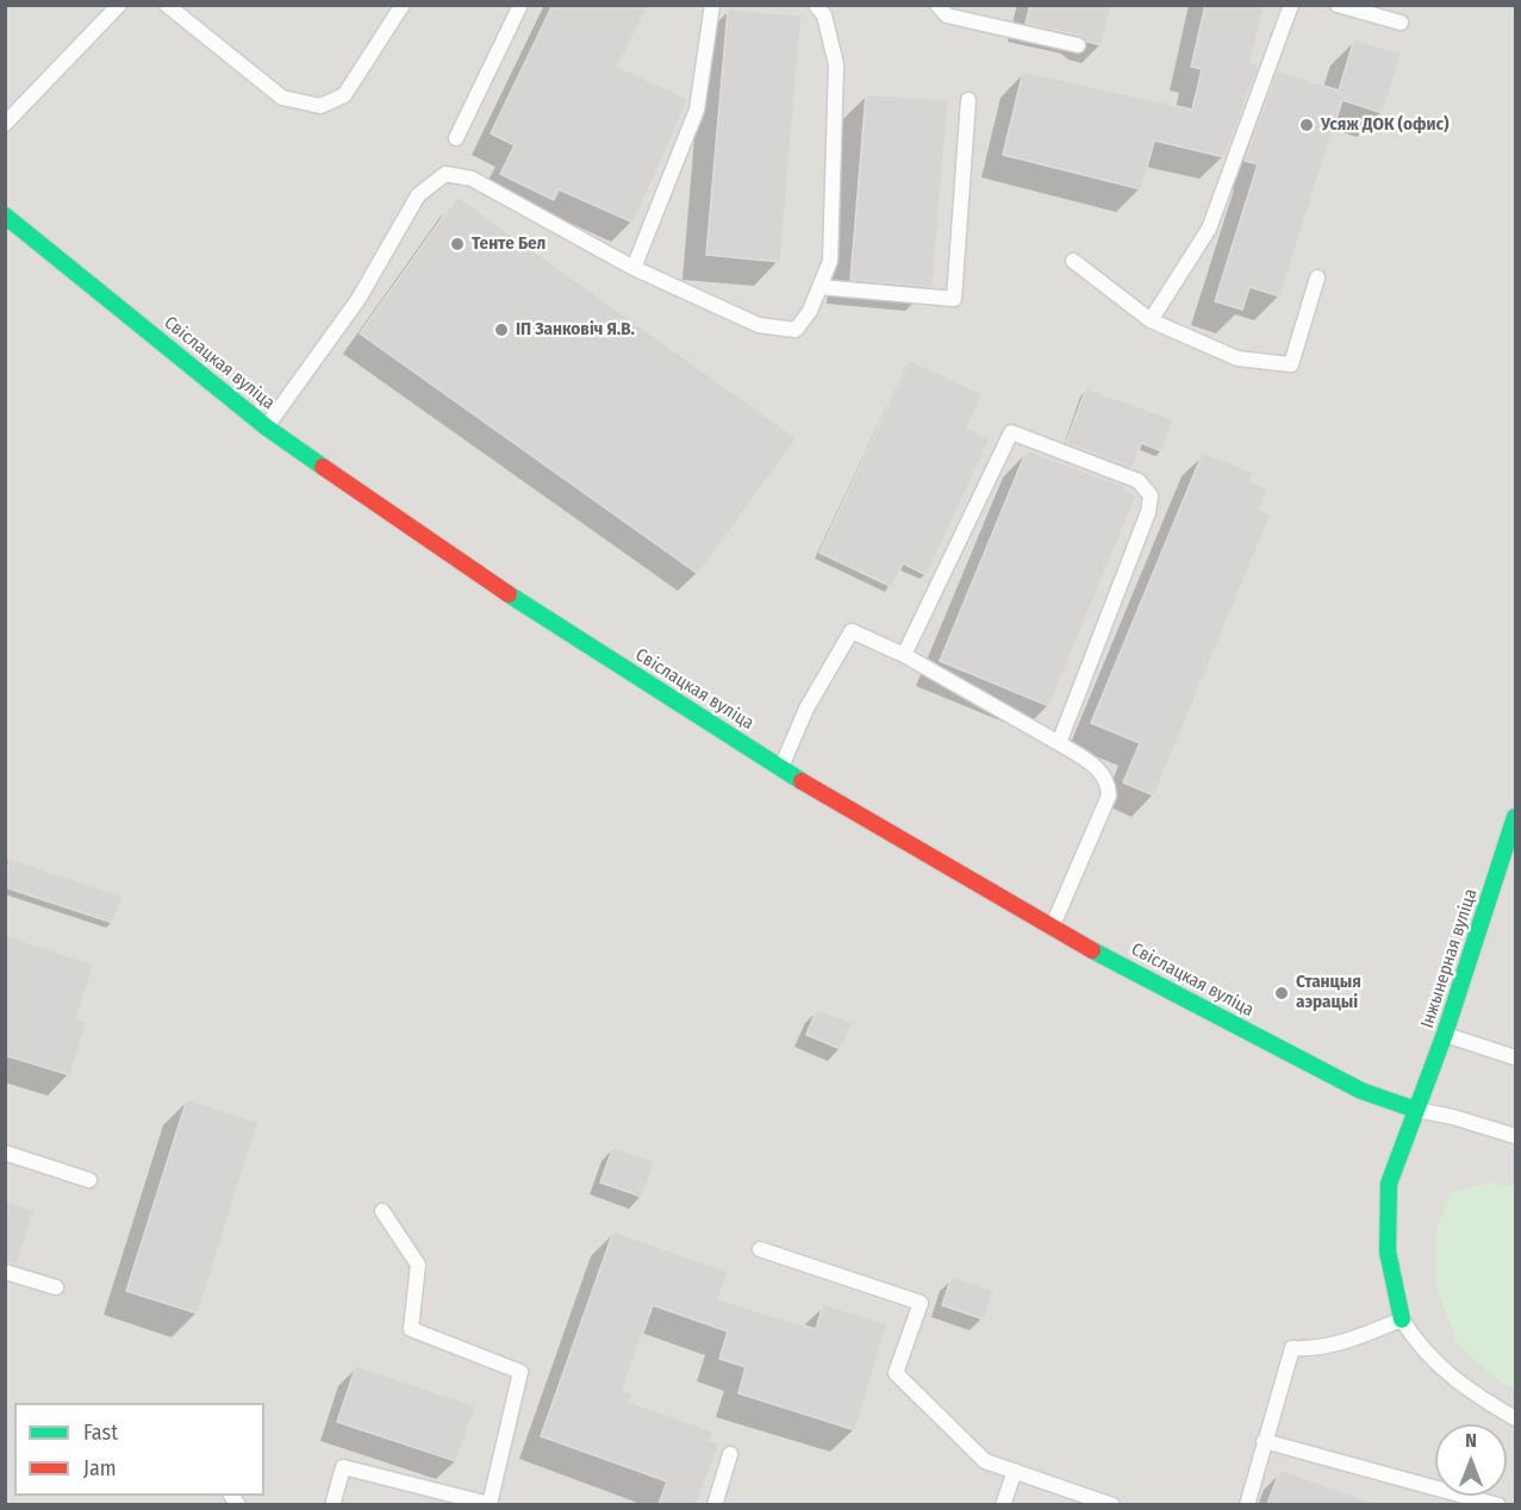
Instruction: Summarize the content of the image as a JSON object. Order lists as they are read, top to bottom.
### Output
{
  "streets": {
    "street": ["Свіслацкая вуліца", "Інжынерная вуліца"]
  },
  "crossings": [
    ["Свіслацкая вуліца", "Інжынерная вуліца"]
  ],
  "places": [
    "Усяж ДОК (офис)",
    "Тенте Бел",
    "ІП Занковіч Я.В.",
    "Станцыя аэрацыі"
  ],
  "legend": ["Fast", "Jam"],
  "north": "top"
}
